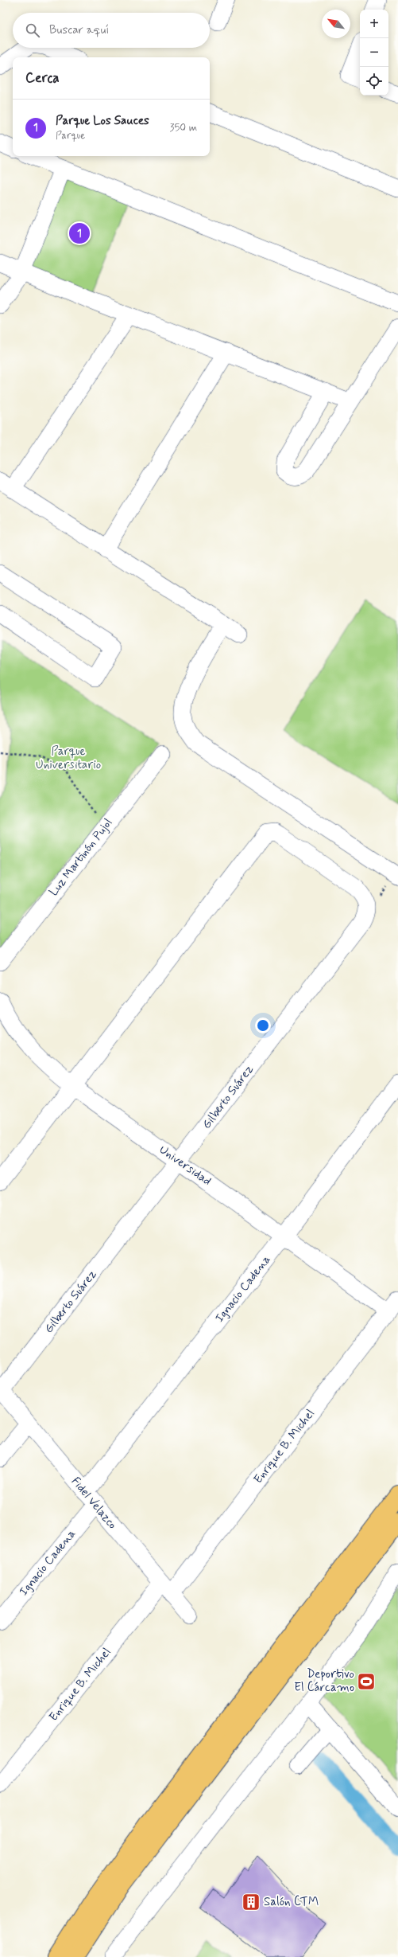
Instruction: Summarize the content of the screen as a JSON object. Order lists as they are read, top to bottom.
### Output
{
  "streets": {
    "street": [
      "Luz Martinón Pujol",
      "Gilberto Suárez",
      "Universidad",
      "Ignacio Cadena",
      "Enrique B. Michel",
      "Fidel Velazco"
    ]
  },
  "crossings": [
    ["Gilberto Suárez", "Universidad"],
    ["Gilberto Suárez", "Fidel Velazco"],
    ["Universidad", "Ignacio Cadena"],
    ["Universidad", "Enrique B. Michel"],
    ["Ignacio Cadena", "Fidel Velazco"],
    ["Enrique B. Michel", "Fidel Velazco"]
  ],
  "parks": ["Parque Universitario"],
  "places": {
    "sports": ["Deportivo El Cárcamo"],
    "building": ["Salón CTM"]
  },
  "north": "top left",
  "page": {
    "map_buttons": ["+", "−"],
    "search": "Buscar aquí",
    "heading": "Cerca",
    "list": [
      {
        "mark": "1",
        "name": "Parque Los Sauces",
        "note": "Parque",
        "value": "350 m"
      }
    ],
    "pins": "1"
  }
}
